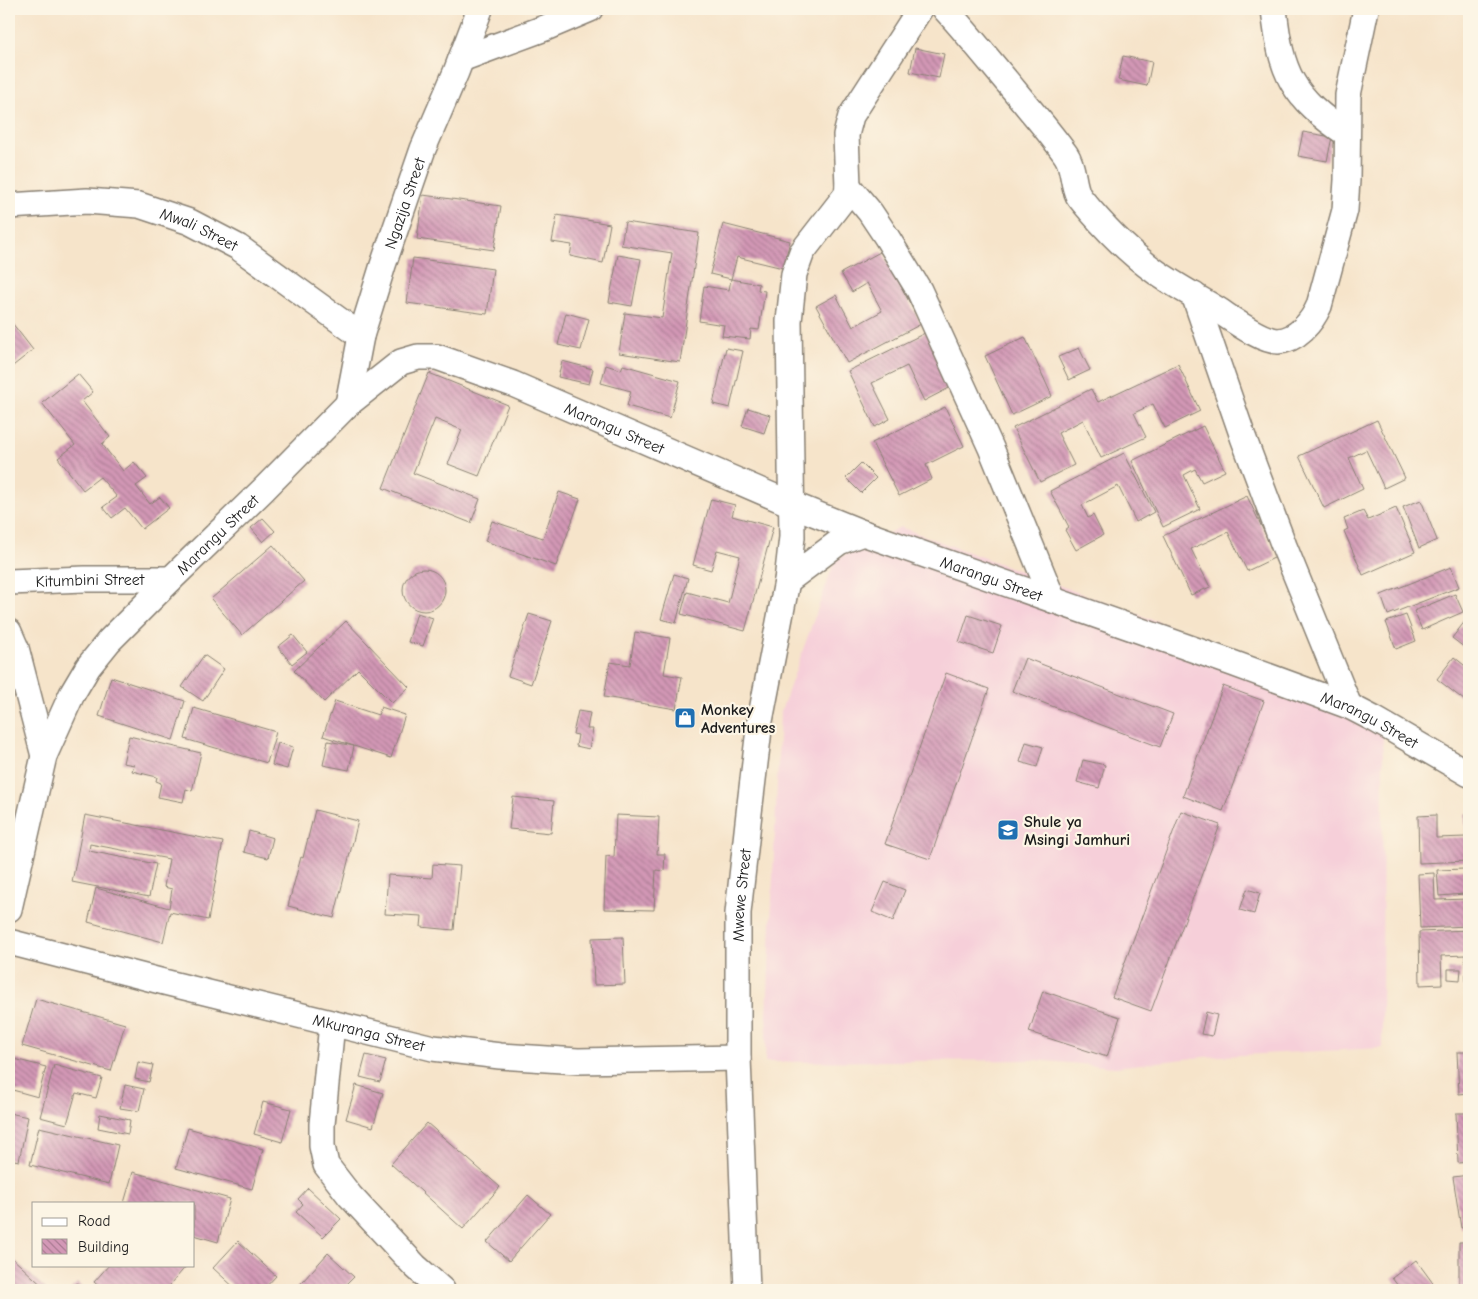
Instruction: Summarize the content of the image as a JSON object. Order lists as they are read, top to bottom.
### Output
{
  "streets": {
    "street": [
      "Ngazija Street",
      "Mwali Street",
      "Marangu Street",
      "Kitumbini Street",
      "Mwewe Street",
      "Mkuranga Street"
    ]
  },
  "crossings": [
    ["Ngazija Street", "Mwali Street"],
    ["Ngazija Street", "Marangu Street"],
    ["Marangu Street", "Kitumbini Street"],
    ["Marangu Street", "Mwewe Street"],
    ["Mwewe Street", "Mkuranga Street"]
  ],
  "places": {
    "shop": ["Monkey Adventures"],
    "school or university": ["Shule ya Msingi Jamhuri"]
  },
  "legend": ["Road", "Building"]
}
